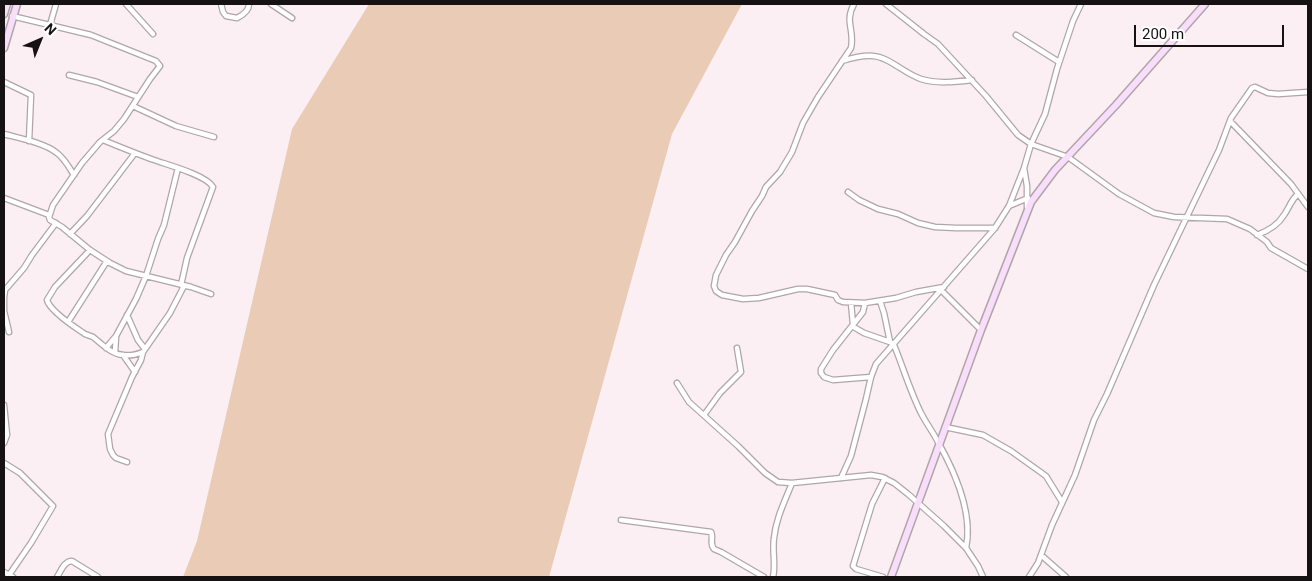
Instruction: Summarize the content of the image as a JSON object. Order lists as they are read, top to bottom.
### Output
{
  "scale_bar": "200 m",
  "north": "top right"
}
